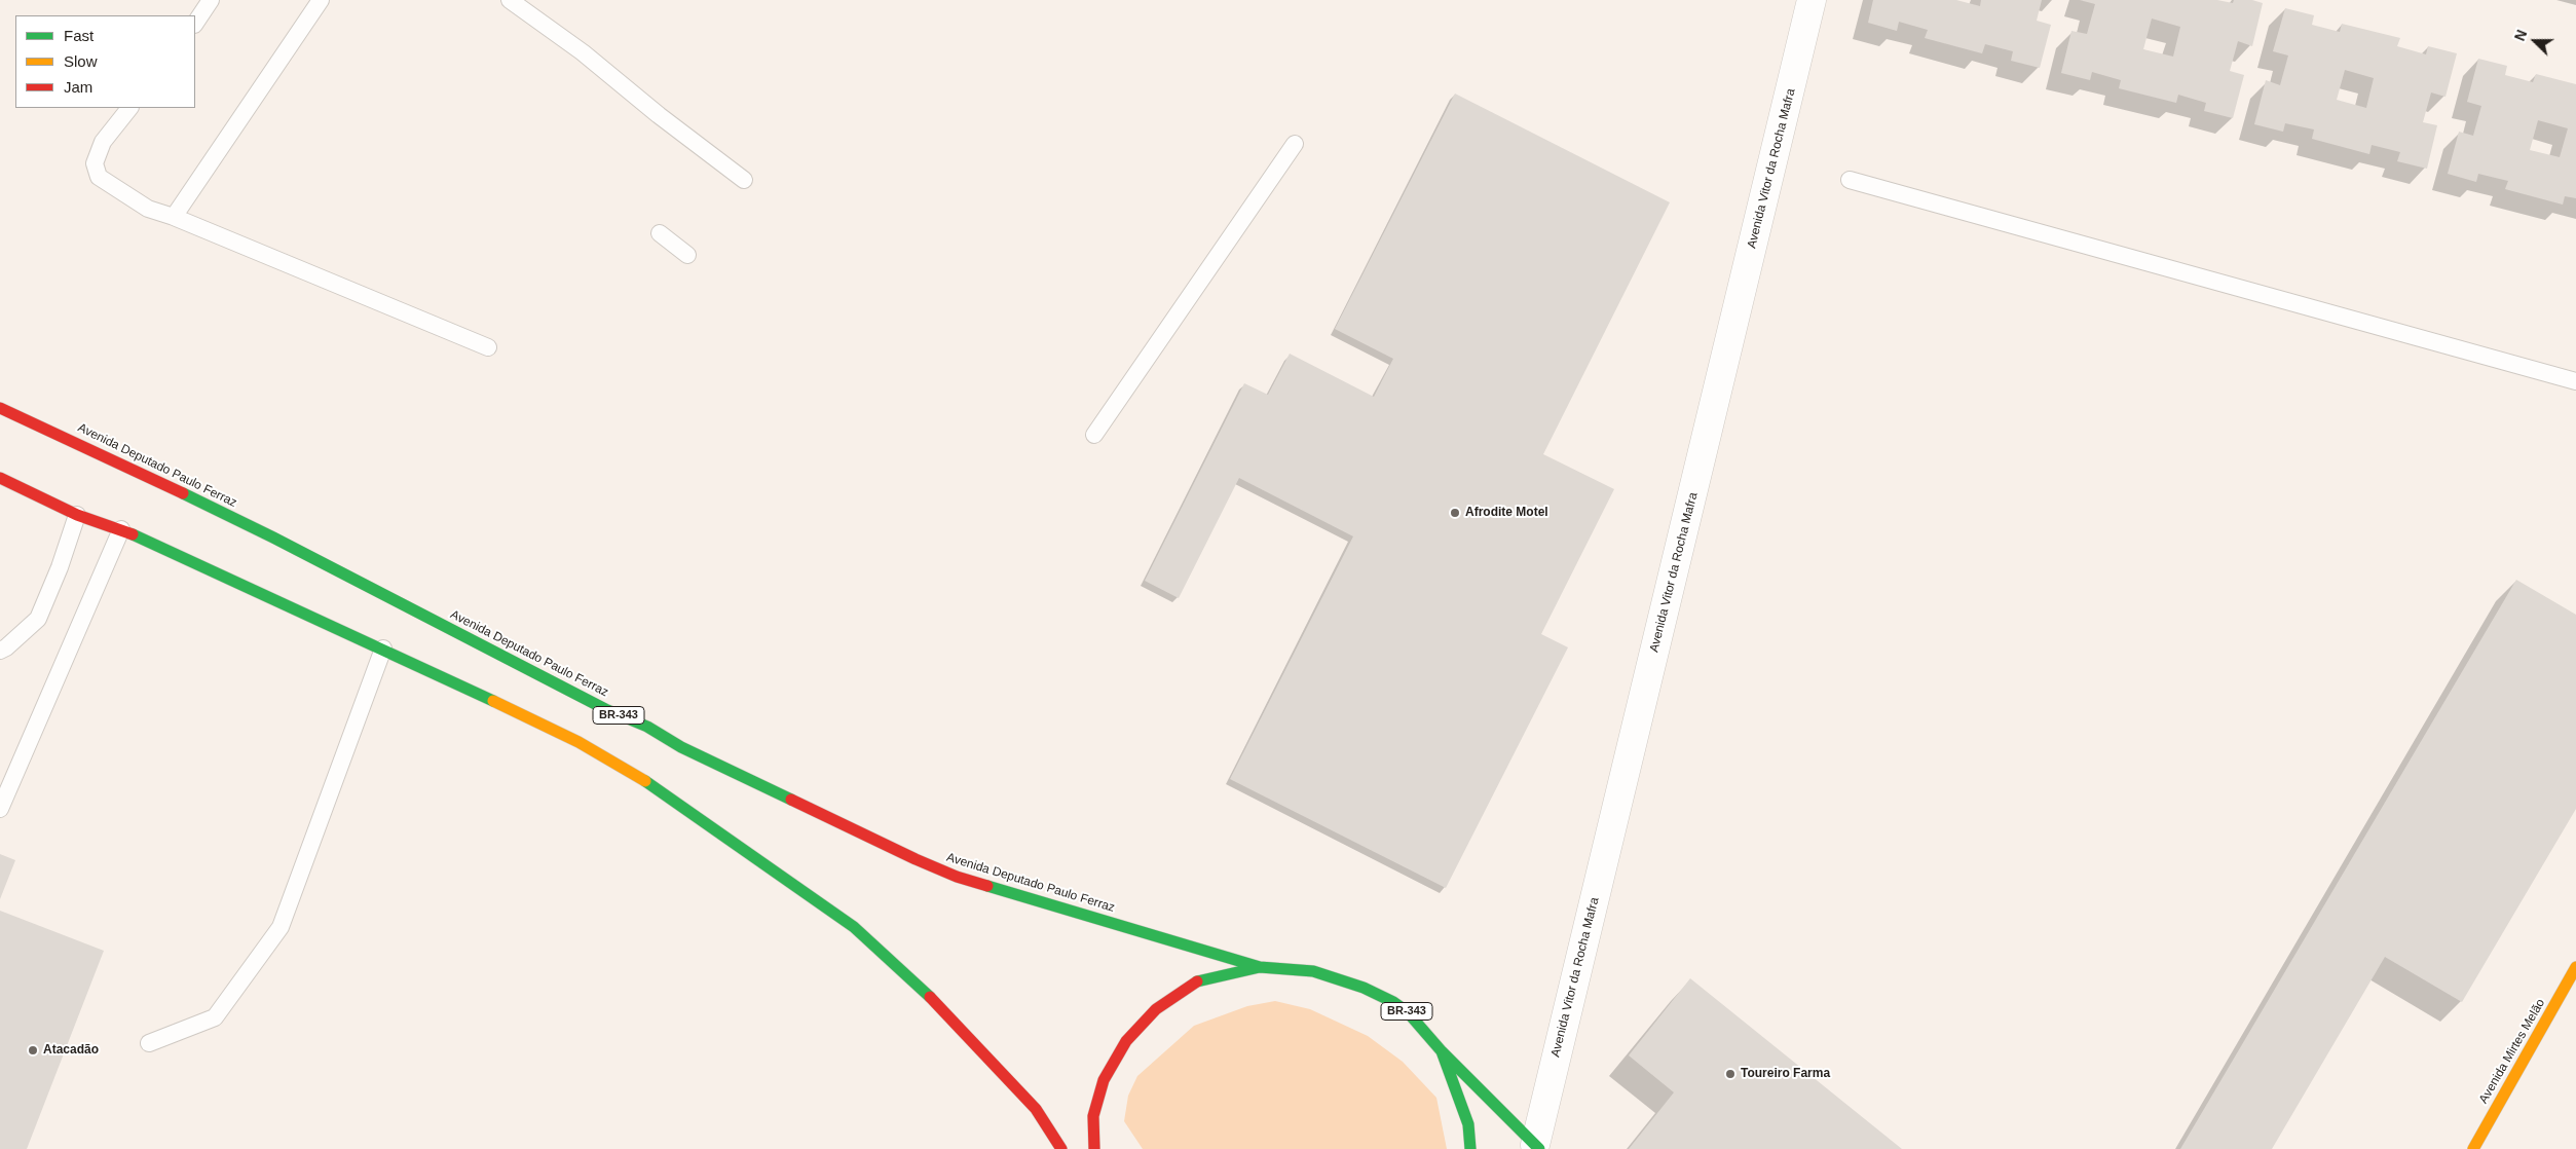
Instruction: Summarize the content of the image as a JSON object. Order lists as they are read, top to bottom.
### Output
{
  "streets": {
    "main road": ["Avenida Deputado Paulo Ferraz", "BR-343", "Avenida Mirtes Melão"],
    "street": ["Avenida Vitor da Rocha Mafra"]
  },
  "crossings": [
    ["Avenida Deputado Paulo Ferraz", "BR-343"]
  ],
  "places": ["Afrodite Motel", "Atacadão", "Toureiro Farma"],
  "legend": ["Fast", "Slow", "Jam"],
  "north": "left"
}
